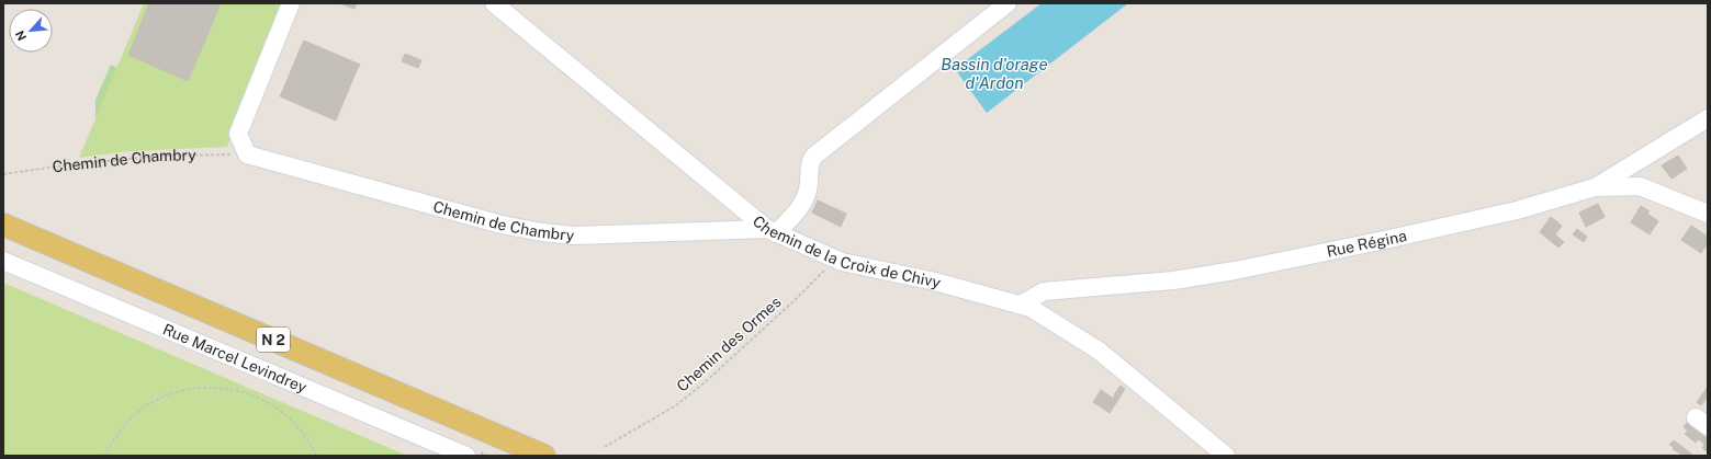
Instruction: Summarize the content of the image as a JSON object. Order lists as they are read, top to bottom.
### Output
{
  "streets": {
    "main road": ["N 2"],
    "street": [
      "Chemin de Chambry",
      "Rue Régina",
      "Chemin de la Croix de Chivy",
      "Rue Marcel Levindrey"
    ],
    "path": ["Chemin des Ormes"]
  },
  "crossings": [
    ["Chemin de Chambry", "Chemin de la Croix de Chivy"],
    ["Rue Régina", "Chemin de la Croix de Chivy"],
    ["Chemin de la Croix de Chivy", "Chemin des Ormes"]
  ],
  "water": ["Bassin d'orage d'Ardon"],
  "north": "bottom left"
}
